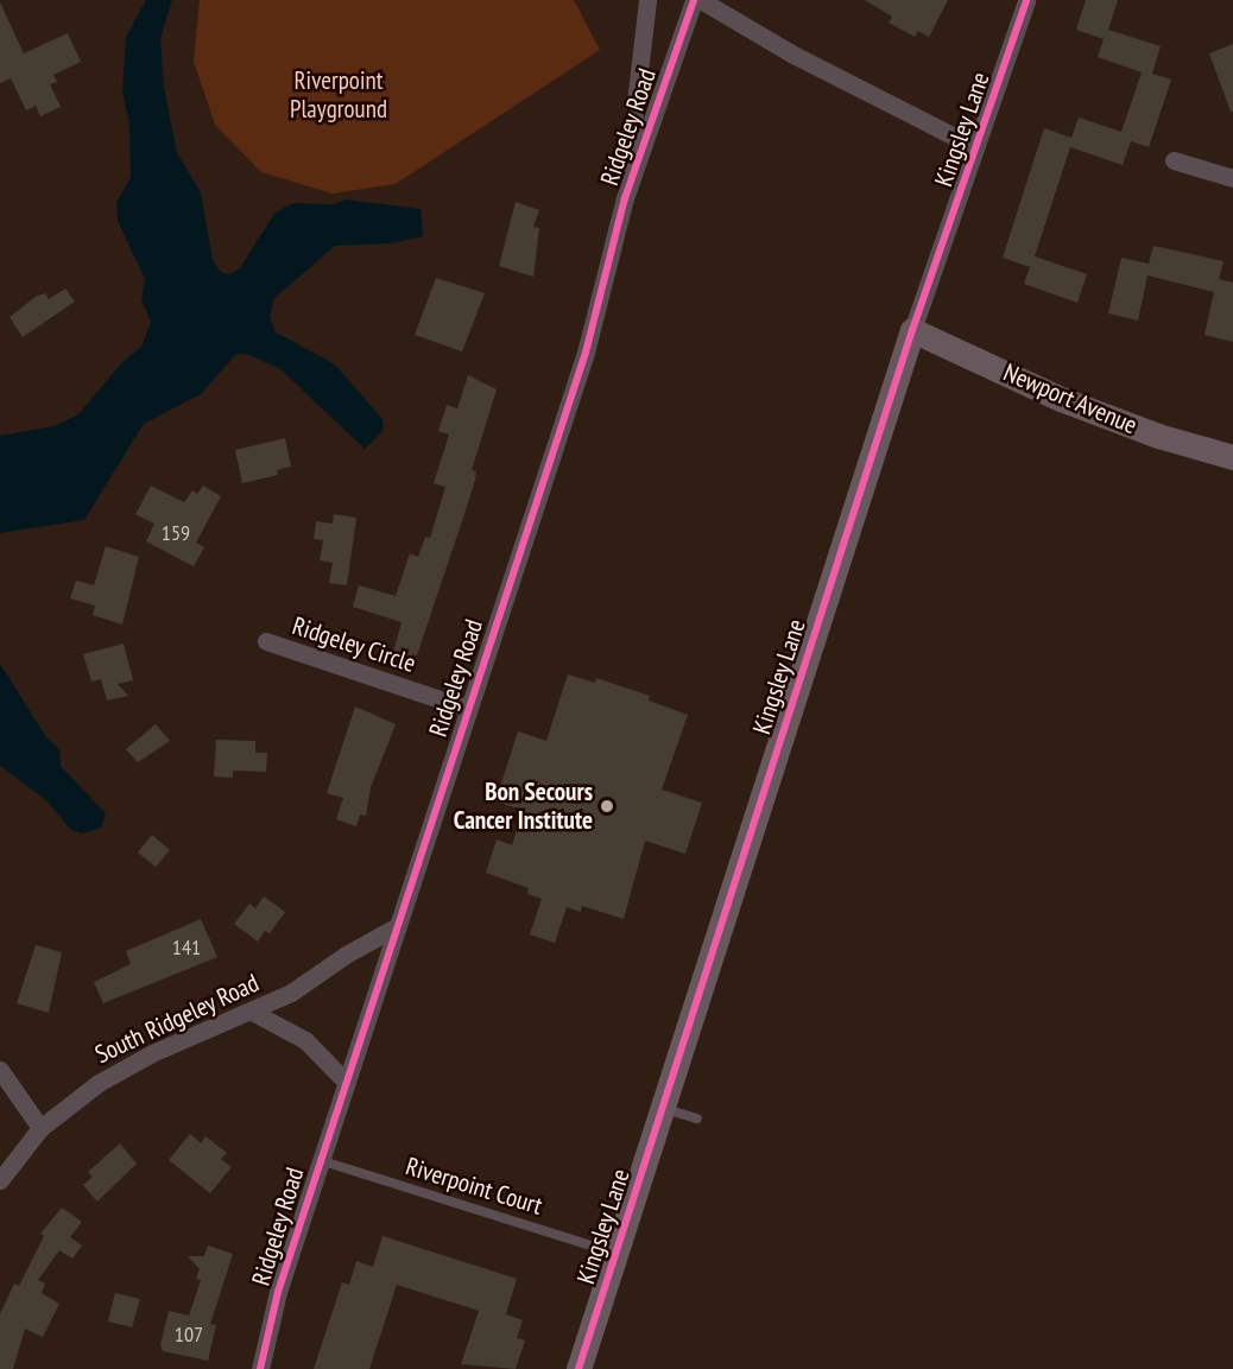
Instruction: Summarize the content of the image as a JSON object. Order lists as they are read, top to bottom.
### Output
{
  "streets": {
    "street": [
      "Ridgeley Road",
      "Kingsley Lane",
      "Newport Avenue",
      "Ridgeley Circle",
      "South Ridgeley Road"
    ],
    "lane": ["Riverpoint Court"]
  },
  "crossings": [
    ["Ridgeley Road", "Ridgeley Circle"],
    ["Ridgeley Road", "South Ridgeley Road"],
    ["Ridgeley Road", "Riverpoint Court"],
    ["Kingsley Lane", "Newport Avenue"],
    ["Kingsley Lane", "Riverpoint Court"]
  ],
  "parks": ["Riverpoint Playground"],
  "places": ["Bon Secours Cancer Institute"],
  "house_numbers": ["159", "141", "107"]
}
